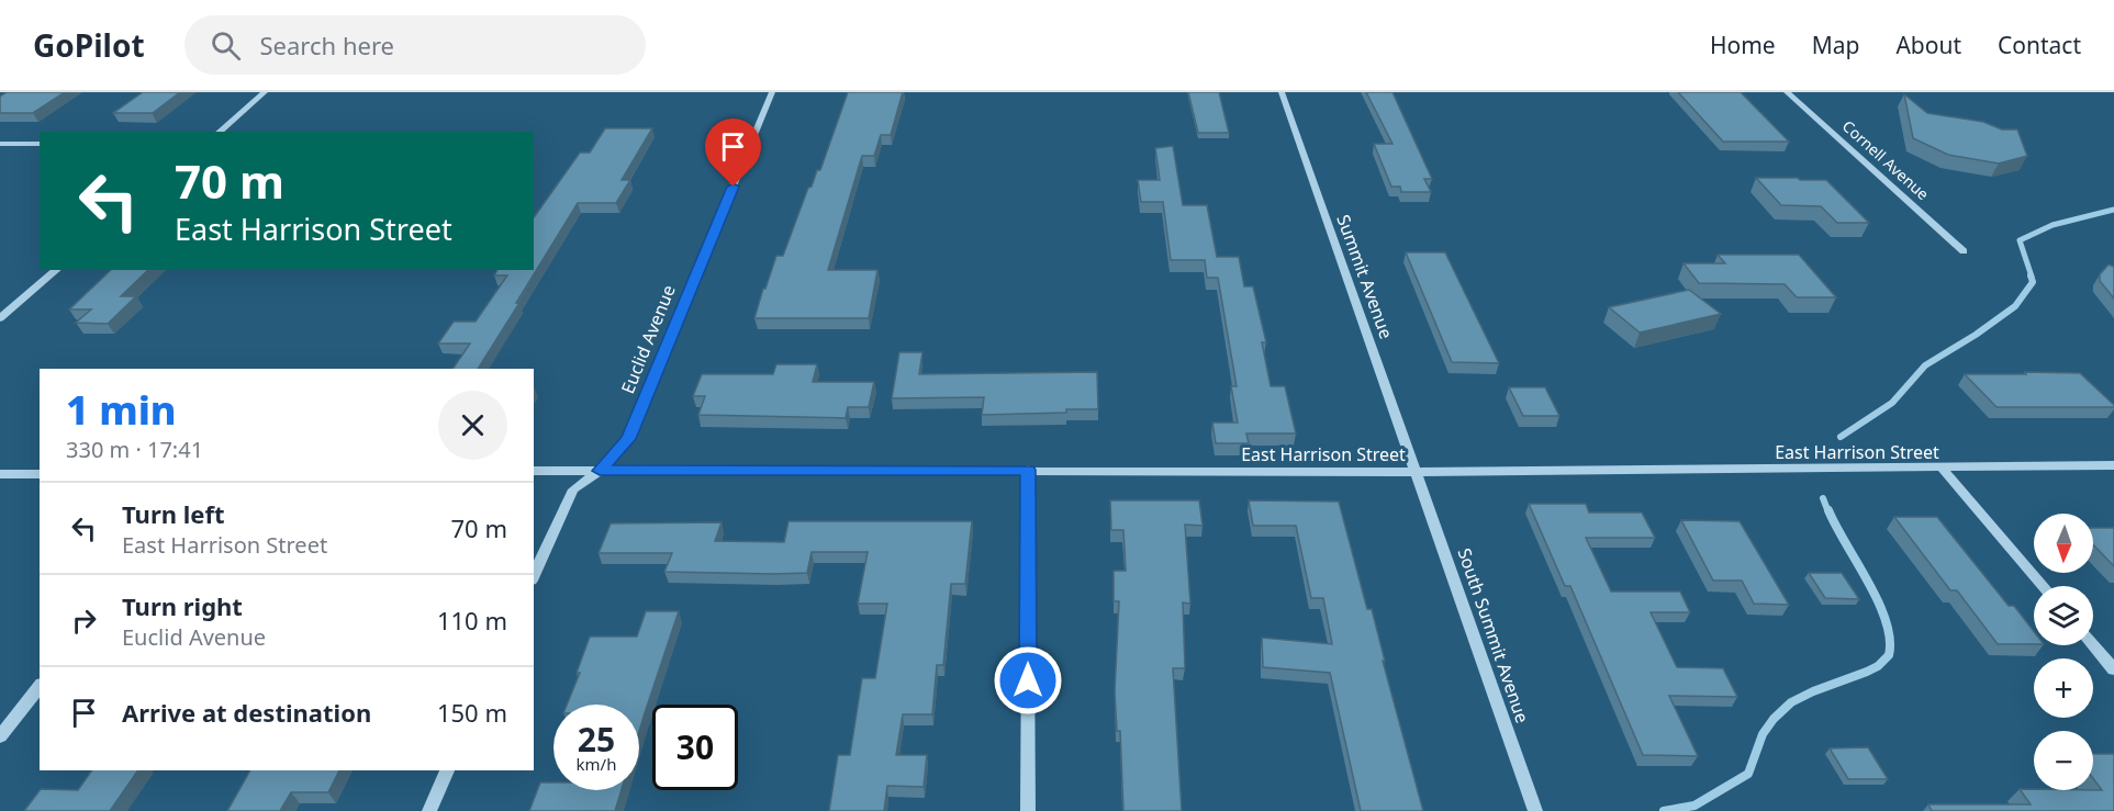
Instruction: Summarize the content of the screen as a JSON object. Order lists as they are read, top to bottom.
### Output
{
  "streets": {
    "street": [
      "Cornell Avenue",
      "Summit Avenue",
      "Euclid Avenue",
      "East Harrison Street",
      "South Summit Avenue"
    ]
  },
  "crossings": [
    ["Summit Avenue", "East Harrison Street"],
    ["Summit Avenue", "South Summit Avenue"],
    ["Euclid Avenue", "East Harrison Street"],
    ["East Harrison Street", "South Summit Avenue"]
  ],
  "north": "bottom",
  "page": {
    "header": "GoPilot",
    "search": "Search here",
    "nav": [
      "Home",
      "Map",
      "About",
      "Contact"
    ],
    "turn": ["70 m", "East Harrison Street"],
    "heading": ["1 min", "330 m · 17:41"],
    "list": [
      {
        "name": "Turn left",
        "note": "East Harrison Street",
        "value": "70 m"
      },
      {
        "name": "Turn right",
        "note": "Euclid Avenue",
        "value": "110 m"
      },
      {
        "name": "Arrive at destination",
        "value": "150 m"
      }
    ],
    "map_buttons": ["+", "−"],
    "speed": "25 km/h",
    "limit": "30"
  }
}
